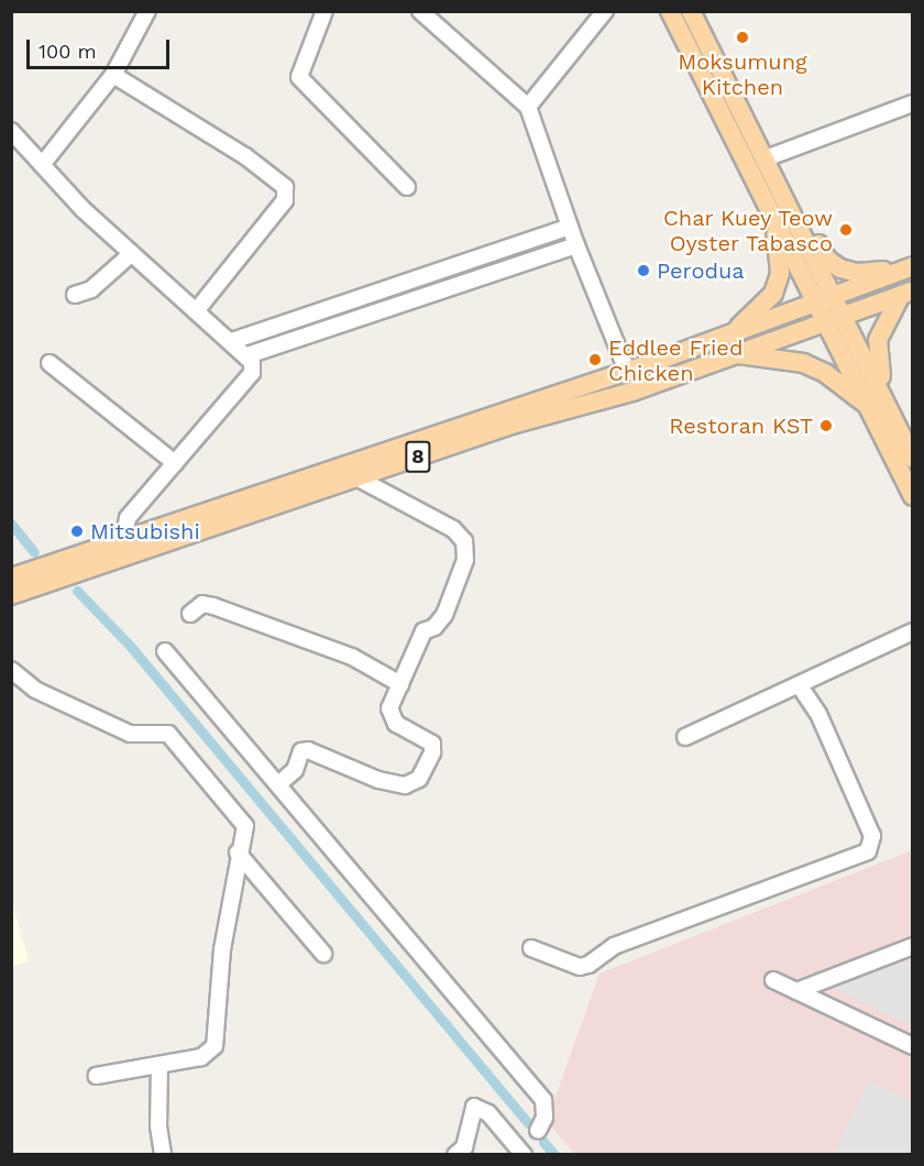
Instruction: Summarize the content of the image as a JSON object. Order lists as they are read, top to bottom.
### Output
{
  "streets": {
    "main road": ["8"]
  },
  "places": [
    "Moksumung Kitchen",
    "Char Kuey Teow Oyster Tabasco",
    "Perodua",
    "Eddlee Fried Chicken",
    "Restoran KST",
    "Mitsubishi"
  ],
  "scale_bar": "100 m"
}
